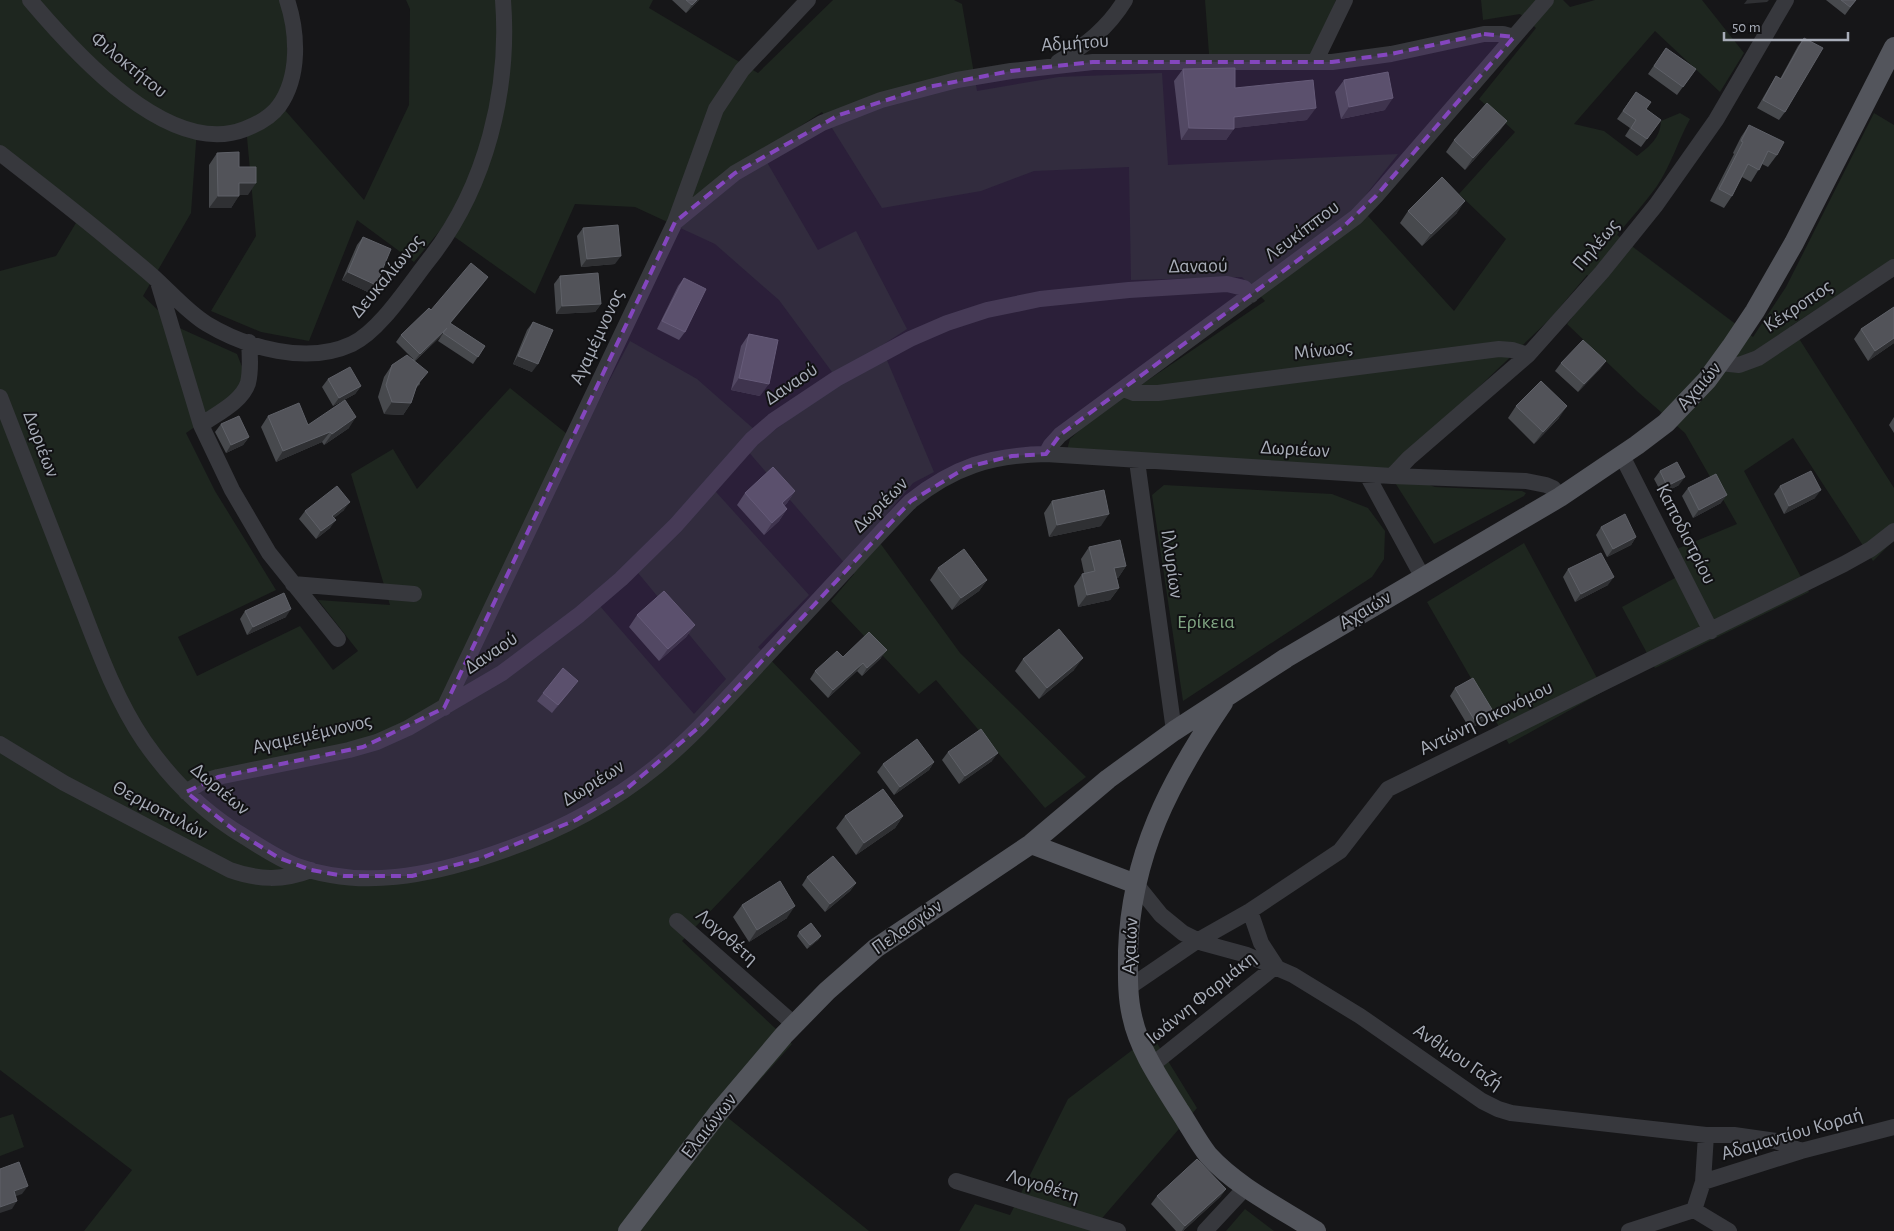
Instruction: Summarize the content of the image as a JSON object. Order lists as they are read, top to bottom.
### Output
{
  "streets": {
    "main road": ["Αχαιών", "Πελασγών", "Ελαιώνων"],
    "street": [
      "Αδμήτου",
      "Φιλοκτήτου",
      "Λευκίππου",
      "Πηλέως",
      "Δαναού",
      "Δευκαλίωνος",
      "Κέκροπος",
      "Αγαμέμνονος",
      "Μίνωος",
      "Δωριέων",
      "Καποδιστρίου",
      "Ιλλυρίων",
      "Αντώνη Οικονόμου",
      "Αγαμεμέμνονος",
      "Θερμοπυλών",
      "Λογοθέτη",
      "Ιωάννη Φαρμάκη",
      "Ανθίμου Γαζή",
      "Αδαμαντίου Κοραή"
    ]
  },
  "crossings": [
    ["Αδμήτου", "Λευκίππου"],
    ["Αδμήτου", "Αγαμέμνονος"],
    ["Λευκίππου", "Δαναού"],
    ["Λευκίππου", "Μίνωος"],
    ["Λευκίππου", "Δωριέων"],
    ["Πηλέως", "Μίνωος"],
    ["Πηλέως", "Δωριέων"],
    ["Δαναού", "Αγαμέμνονος"],
    ["Δαναού", "Αγαμεμέμνονος"],
    ["Κέκροπος", "Αχαιών"],
    ["Αγαμέμνονος", "Αγαμεμέμνονος"],
    ["Αχαιών", "Δωριέων"],
    ["Αχαιών", "Καποδιστρίου"],
    ["Αχαιών", "Αντώνη Οικονόμου"],
    ["Αχαιών", "Πελασγών"],
    ["Αχαιών", "Ιωάννη Φαρμάκη"],
    ["Αχαιών", "Ανθίμου Γαζή"],
    ["Δωριέων", "Ιλλυρίων"],
    ["Δωριέων", "Αγαμεμέμνονος"],
    ["Δωριέων", "Θερμοπυλών"],
    ["Καποδιστρίου", "Αντώνη Οικονόμου"],
    ["Ιλλυρίων", "Πελασγών"],
    ["Αντώνη Οικονόμου", "Ιωάννη Φαρμάκη"],
    ["Αντώνη Οικονόμου", "Ανθίμου Γαζή"],
    ["Πελασγών", "Λογοθέτη"],
    ["Πελασγών", "Ελαιώνων"],
    ["Λογοθέτη", "Ελαιώνων"],
    ["Ιωάννη Φαρμάκη", "Ανθίμου Γαζή"],
    ["Ανθίμου Γαζή", "Αδαμαντίου Κοραή"]
  ],
  "parks": ["Ερίκεια"],
  "scale_bar": "50 m"
}
